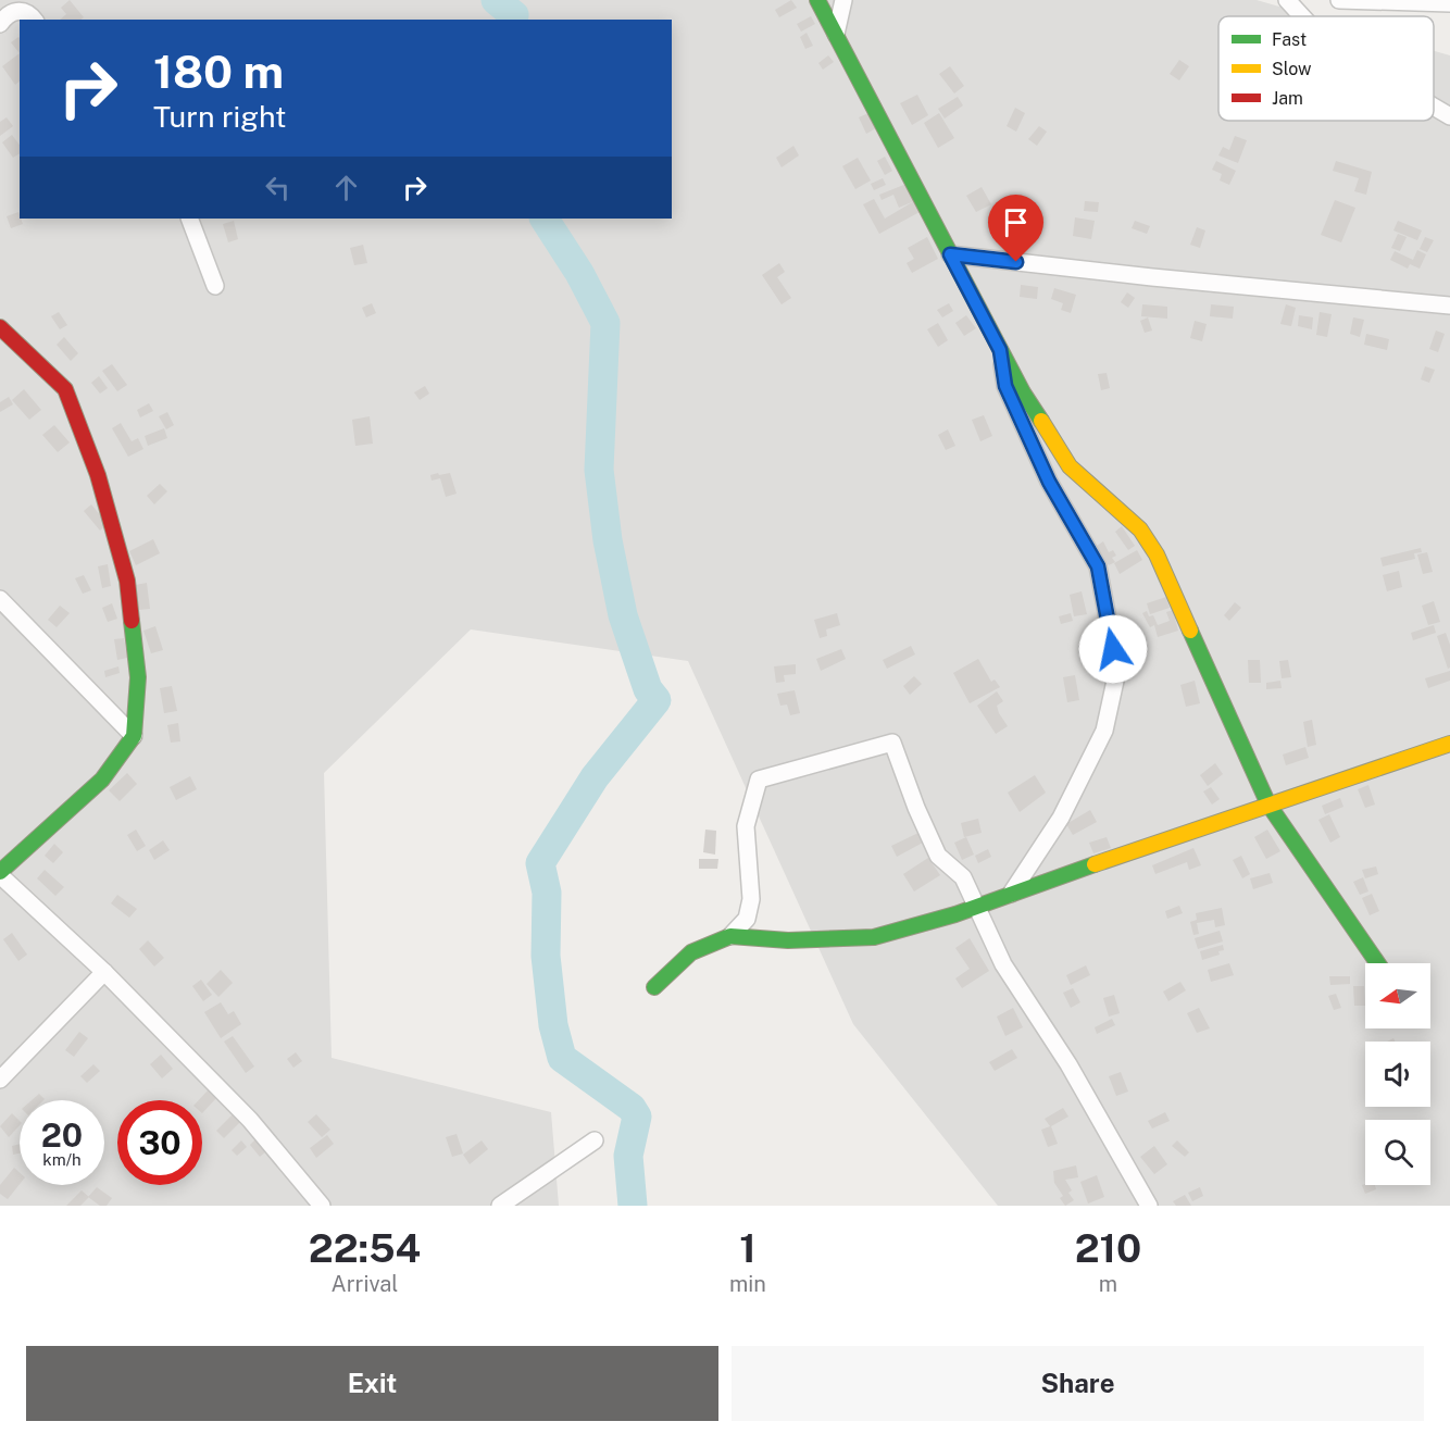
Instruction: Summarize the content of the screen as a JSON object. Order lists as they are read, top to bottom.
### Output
{
  "legend": ["Fast", "Slow", "Jam"],
  "north": "left",
  "page": {
    "turn": ["180 m", "Turn right"],
    "speed": "20 km/h",
    "limit": "30",
    "eta": [
      "22:54",
      "Arrival",
      "1",
      "min",
      "210",
      "m"
    ],
    "buttons": ["Exit", "Share"]
  }
}
